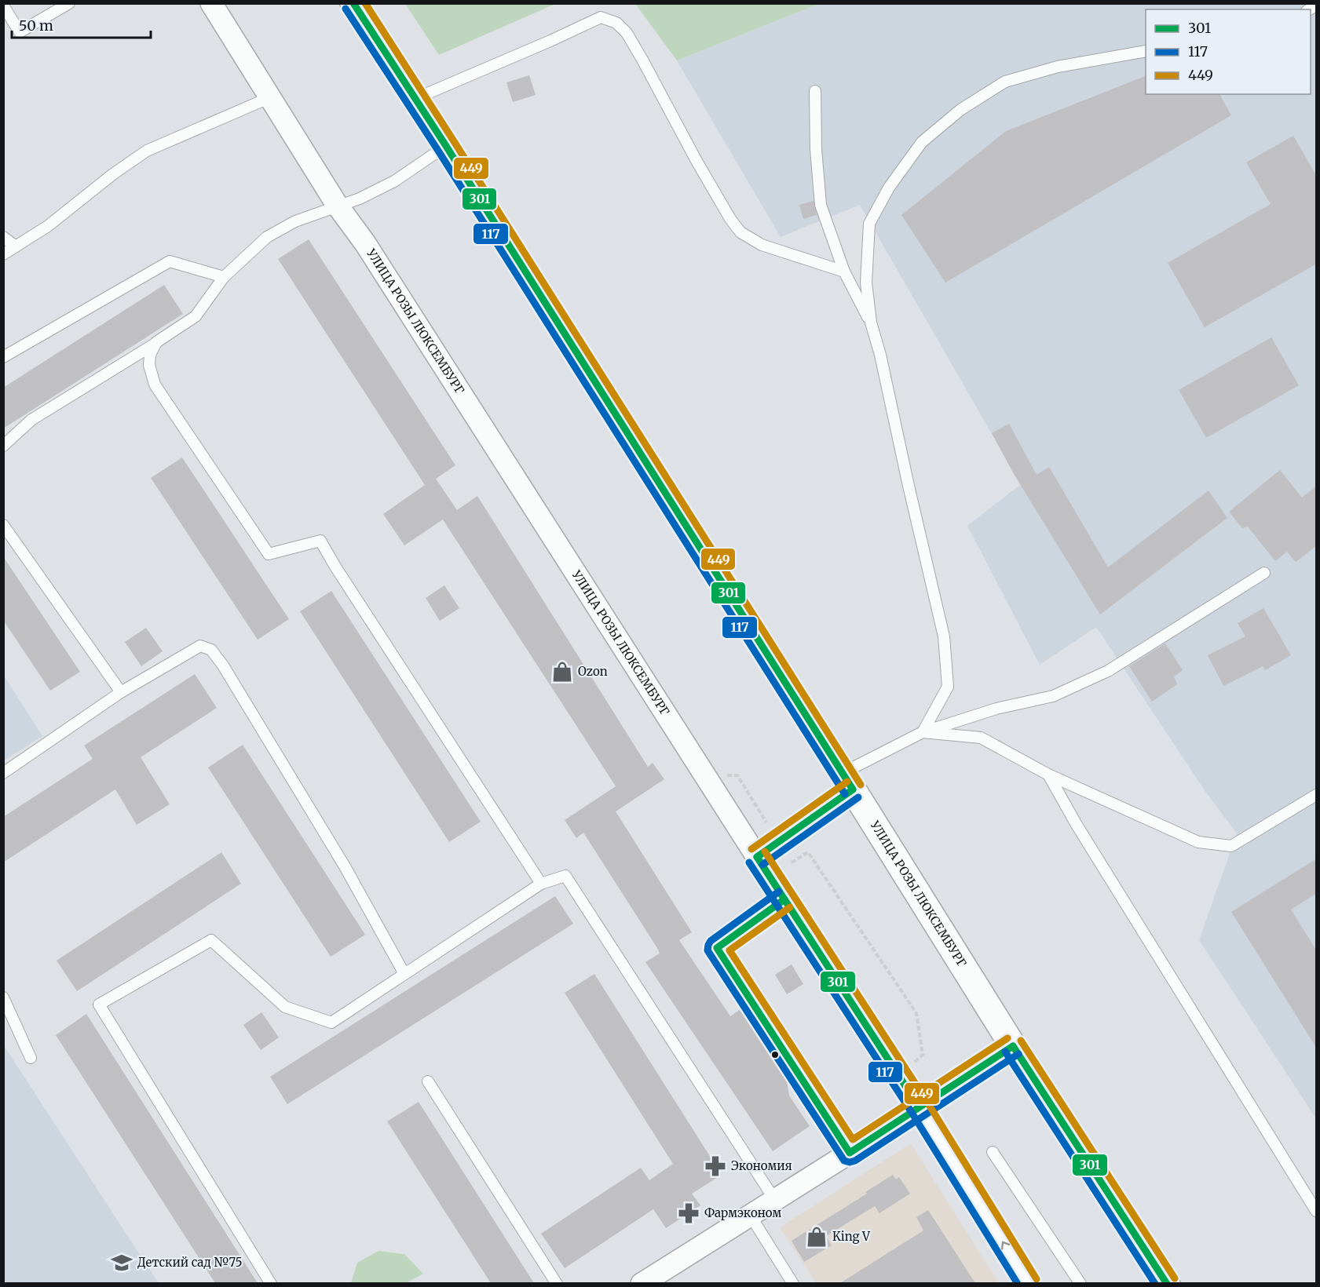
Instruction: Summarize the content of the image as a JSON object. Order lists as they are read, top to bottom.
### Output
{
  "streets": {
    "main road": ["УЛИЦА РОЗЫ ЛЮКСЕМБУРГ"]
  },
  "places": {
    "shop": ["Ozon", "King V"],
    "pharmacy": ["Экономия", "Фармэконом"],
    "school or university": ["Детский сад №75"]
  },
  "lines": ["transit line 301", "transit line 449", "transit line 117"],
  "legend": ["301", "117", "449"],
  "scale_bar": "50 m"
}
